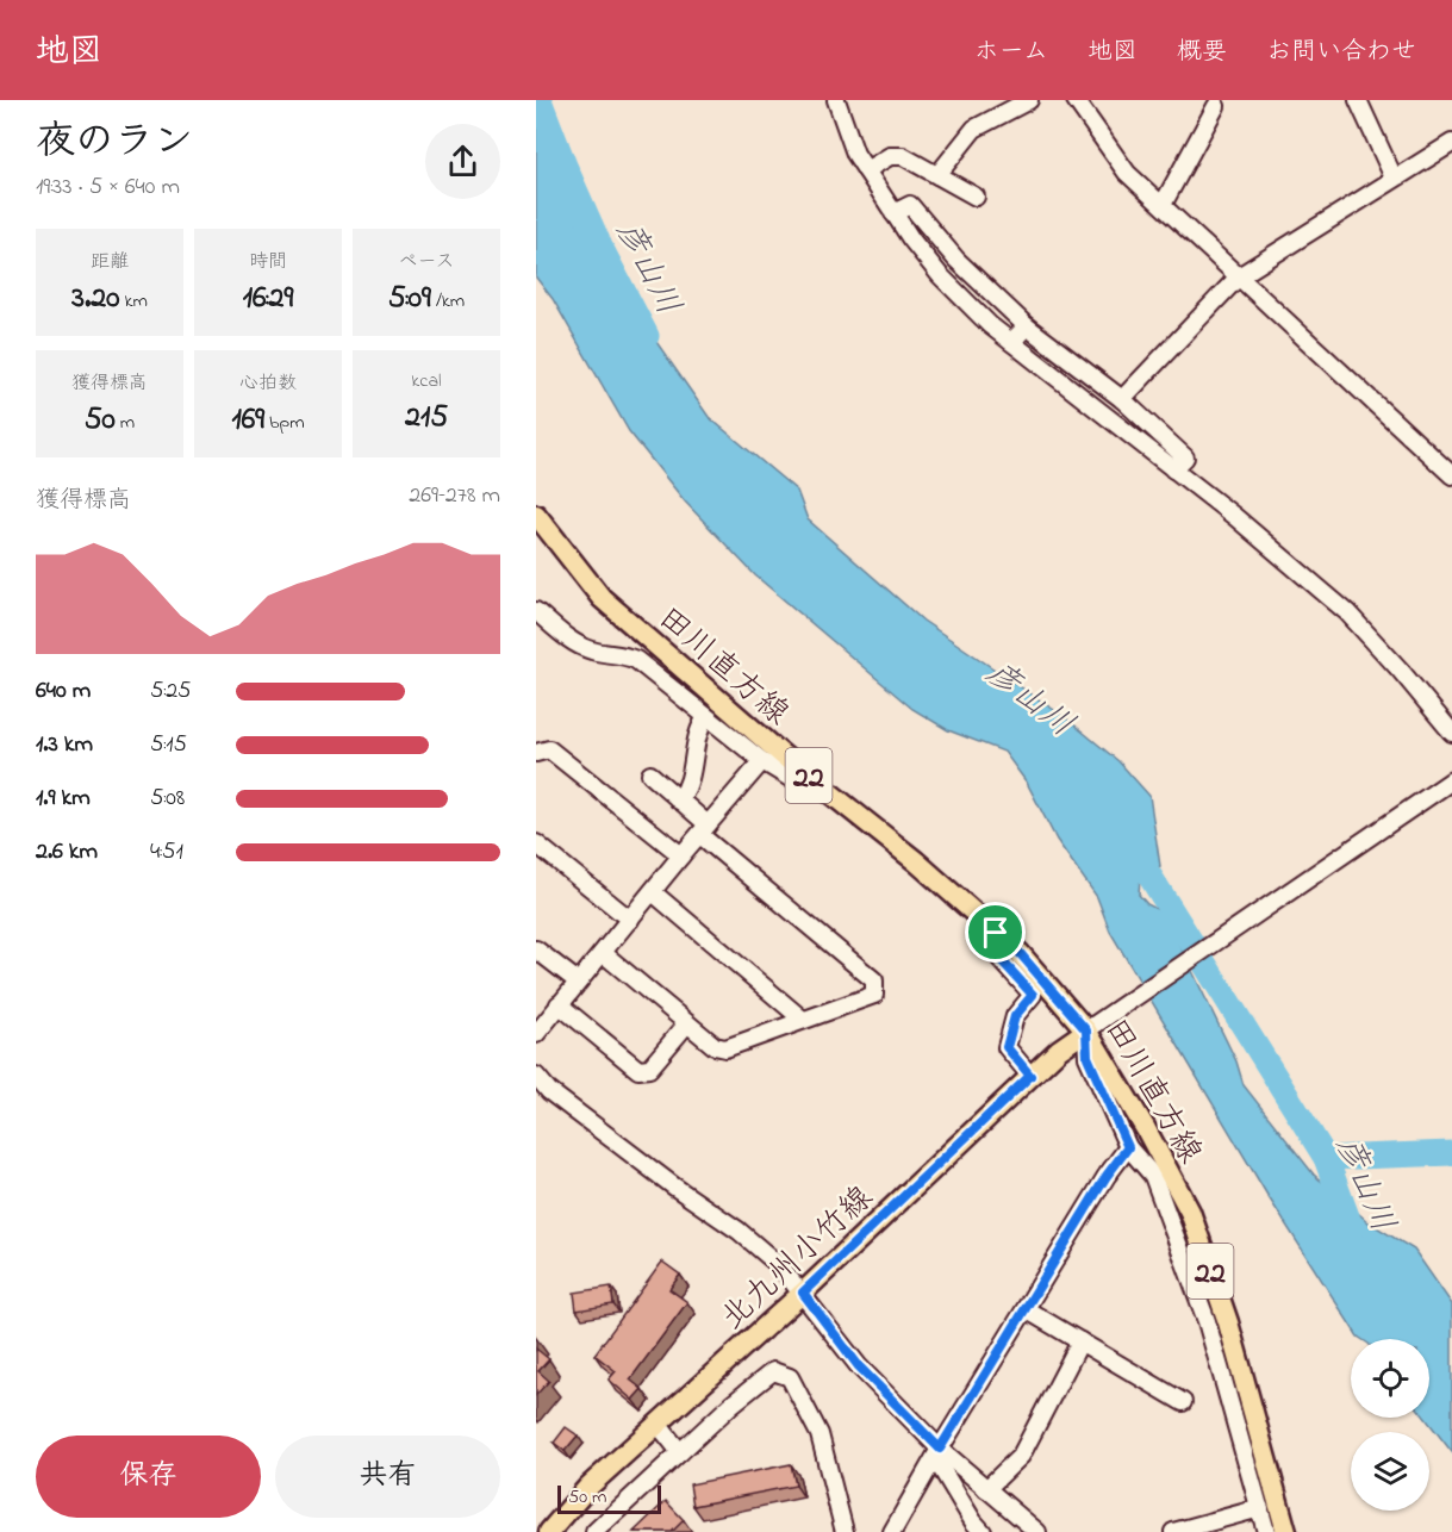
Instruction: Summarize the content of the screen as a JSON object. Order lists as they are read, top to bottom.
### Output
{
  "streets": {
    "main road": ["田川直方線", "22", "北九州小竹線"]
  },
  "crossings": [
    ["田川直方線", "北九州小竹線"]
  ],
  "water": ["彦山川"],
  "scale_bar": "50 m",
  "page": {
    "header": "地図",
    "nav": [
      "ホーム",
      "地図",
      "概要",
      "お問い合わせ"
    ],
    "heading": ["夜のラン", "19:33 · 5 × 640 m"],
    "stats": [
      ["距離", "3.20 km"],
      ["時間", "16:29"],
      ["ペース", "5:09 /km"],
      ["獲得標高", "50 m"],
      ["心拍数", "169 bpm"],
      ["kcal", "215"]
    ],
    "chart": ["獲得標高", "269–278 m"],
    "list": [
      {
        "name": "640 m",
        "note": "5:25"
      },
      {
        "name": "1.3 km",
        "note": "5:15"
      },
      {
        "name": "1.9 km",
        "note": "5:08"
      },
      {
        "name": "2.6 km",
        "note": "4:51"
      }
    ],
    "buttons": ["保存", "共有"],
    "scale": "50 m"
  }
}
